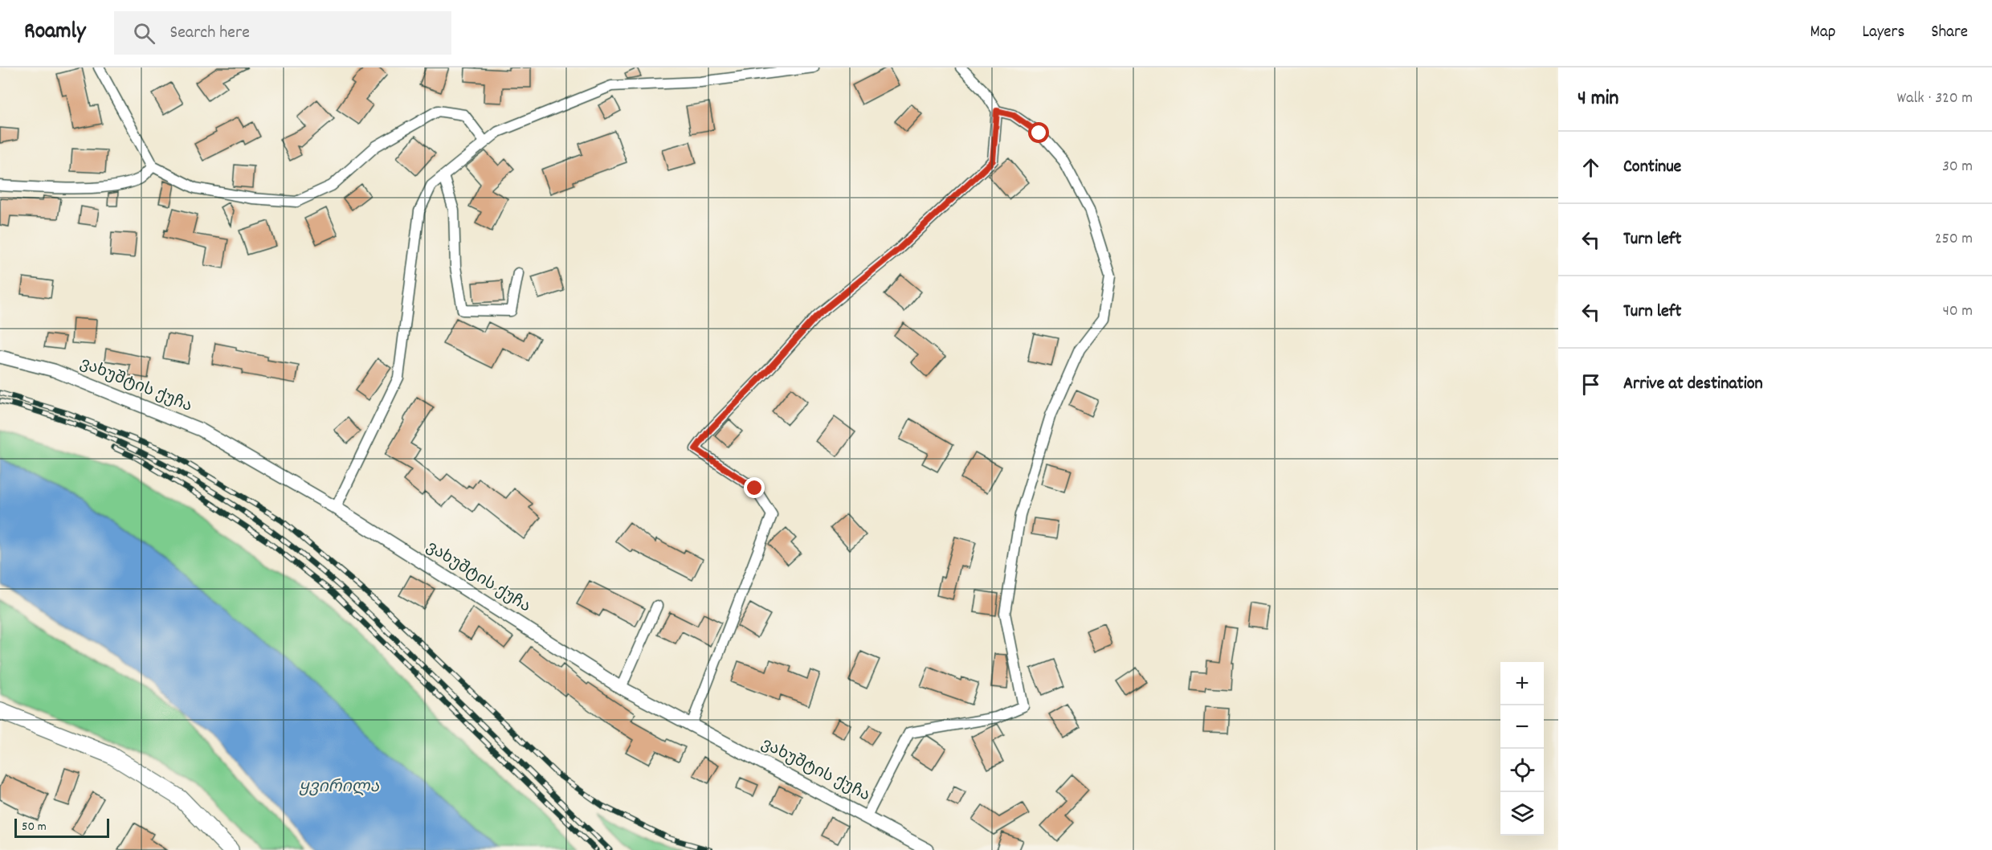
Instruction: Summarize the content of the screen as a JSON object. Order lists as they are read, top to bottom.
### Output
{
  "streets": {
    "street": ["ვახუშტის ქუჩა"]
  },
  "water": ["ყვირილა"],
  "scale_bar": "50 m",
  "page": {
    "header": "Roamly",
    "search": "Search here",
    "nav": ["Map", "Layers", "Share"],
    "heading": ["4 min", "Walk · 320 m"],
    "list": [
      ["Continue", "30 m"],
      ["Turn left", "250 m"],
      ["Turn left", "40 m"],
      "Arrive at destination"
    ],
    "map_buttons": ["+", "−"],
    "scale": "50 m"
  }
}
